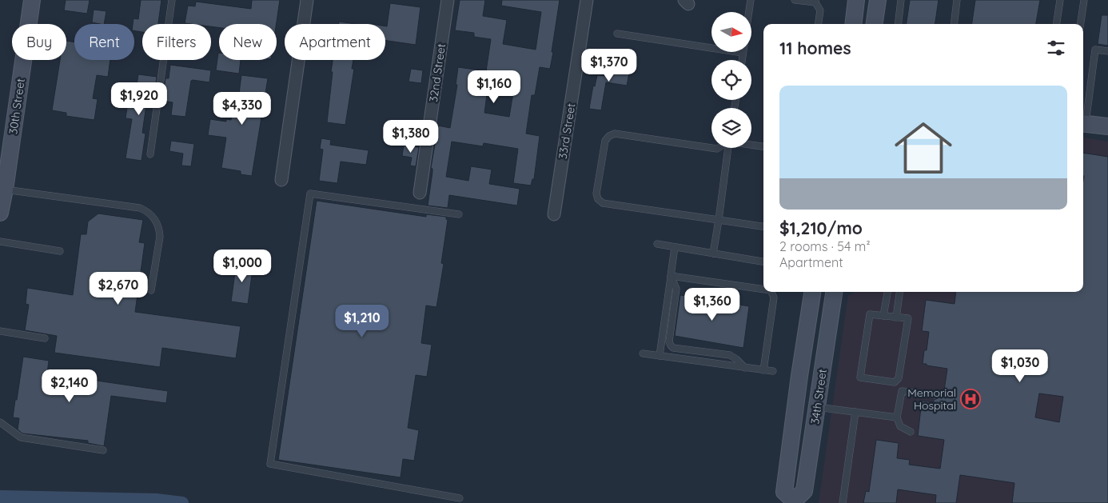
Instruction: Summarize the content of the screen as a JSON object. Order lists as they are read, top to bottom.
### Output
{
  "streets": {
    "street": [
      "32nd Street",
      "30th Street",
      "33rd Street",
      "34th Street"
    ]
  },
  "places": {
    "hospital": ["Memorial Hospital"]
  },
  "north": "right",
  "page": {
    "chip": [
      "Buy",
      "Rent",
      "Filters",
      "New",
      "Apartment"
    ],
    "heading": "11 homes",
    "price": [
      "$1,370",
      "$1,160",
      "$1,920",
      "$4,330",
      "$1,380",
      "$1,000",
      "$2,670",
      "$1,360",
      "$1,210",
      "$1,030",
      "$2,140"
    ],
    "list": [
      {
        "name": "$1,210/mo",
        "note": "2 rooms · 54 m² · Apartment"
      }
    ]
  }
}
